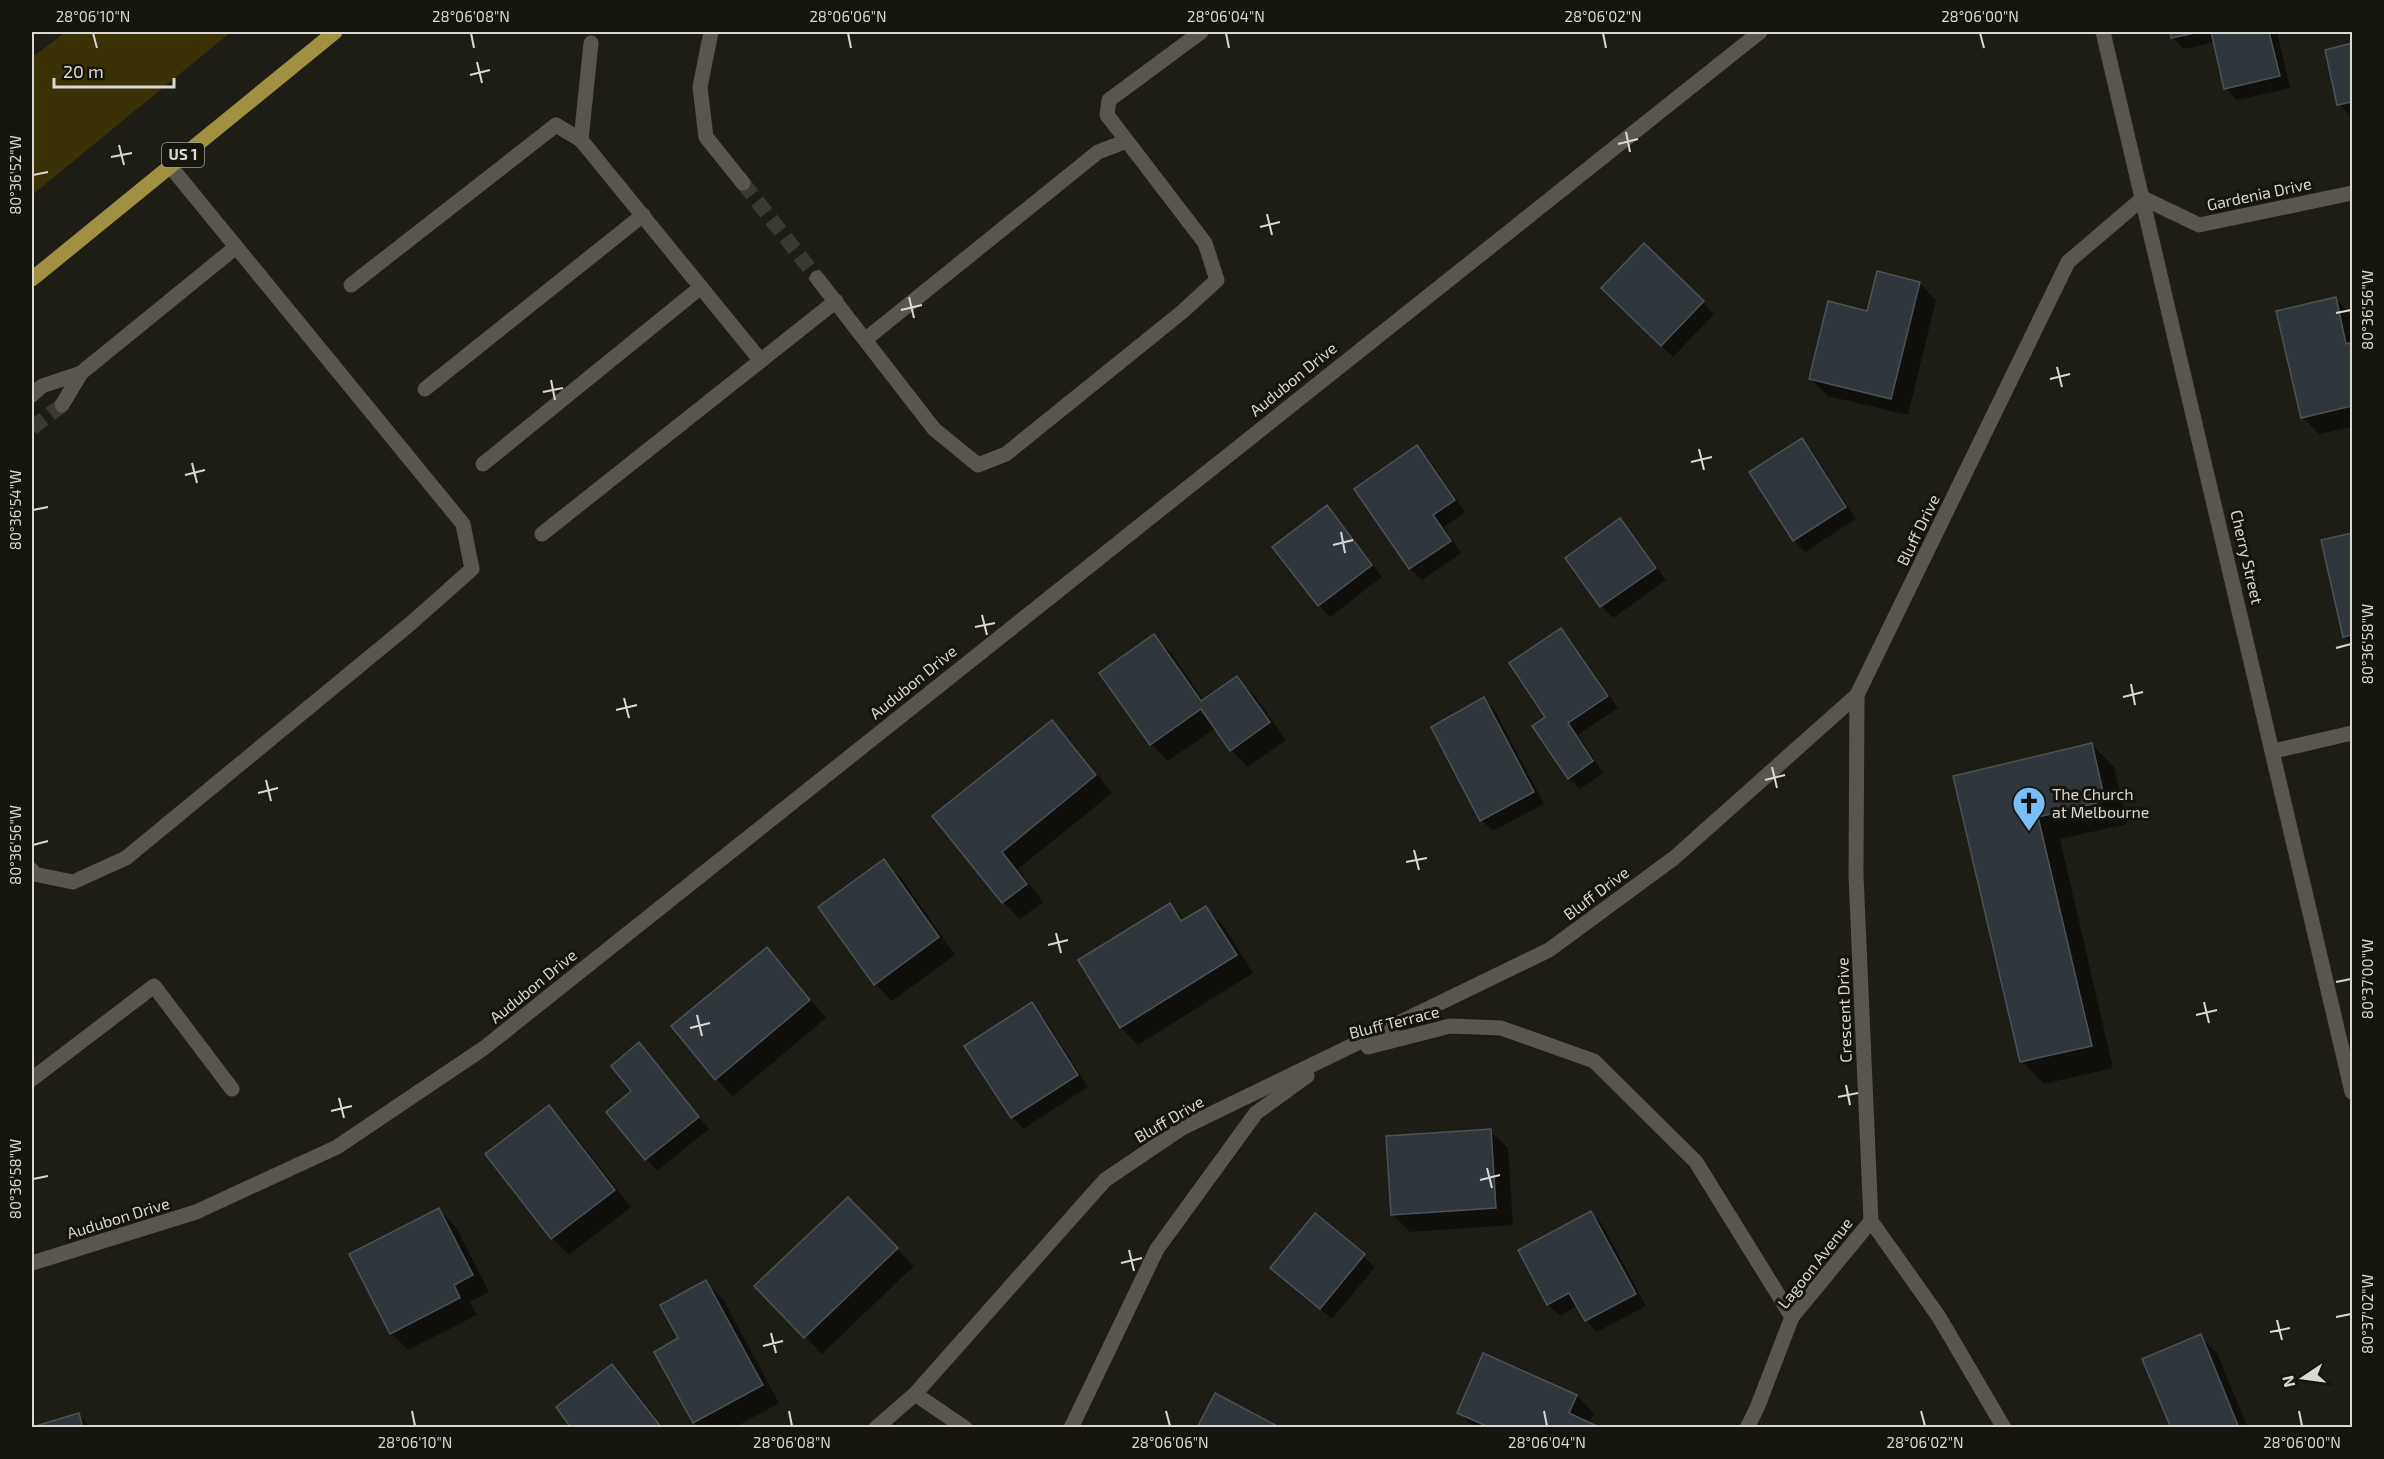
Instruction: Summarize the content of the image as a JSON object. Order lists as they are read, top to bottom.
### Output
{
  "streets": {
    "main road": ["US 1"],
    "street": [
      "Gardenia Drive",
      "Audubon Drive",
      "Bluff Drive",
      "Cherry Street",
      "Crescent Drive",
      "Bluff Terrace",
      "Lagoon Avenue"
    ]
  },
  "crossings": [
    ["Gardenia Drive", "Bluff Drive"],
    ["Gardenia Drive", "Cherry Street"],
    ["Bluff Drive", "Cherry Street"],
    ["Bluff Drive", "Crescent Drive"],
    ["Bluff Drive", "Bluff Terrace"],
    ["Crescent Drive", "Lagoon Avenue"],
    ["Bluff Terrace", "Lagoon Avenue"]
  ],
  "places": {
    "church": ["The Church at Melbourne"]
  },
  "scale_bar": "20 m",
  "north": "left",
  "coordinates": [
    "28°06'10\"N",
    "28°06'08\"N",
    "28°06'06\"N",
    "28°06'04\"N",
    "28°06'02\"N",
    "28°06'00\"N",
    "80°36'52\"W",
    "80°36'56\"W",
    "80°36'54\"W",
    "80°36'58\"W",
    "80°37'00\"W",
    "80°37'02\"W"
  ]
}
